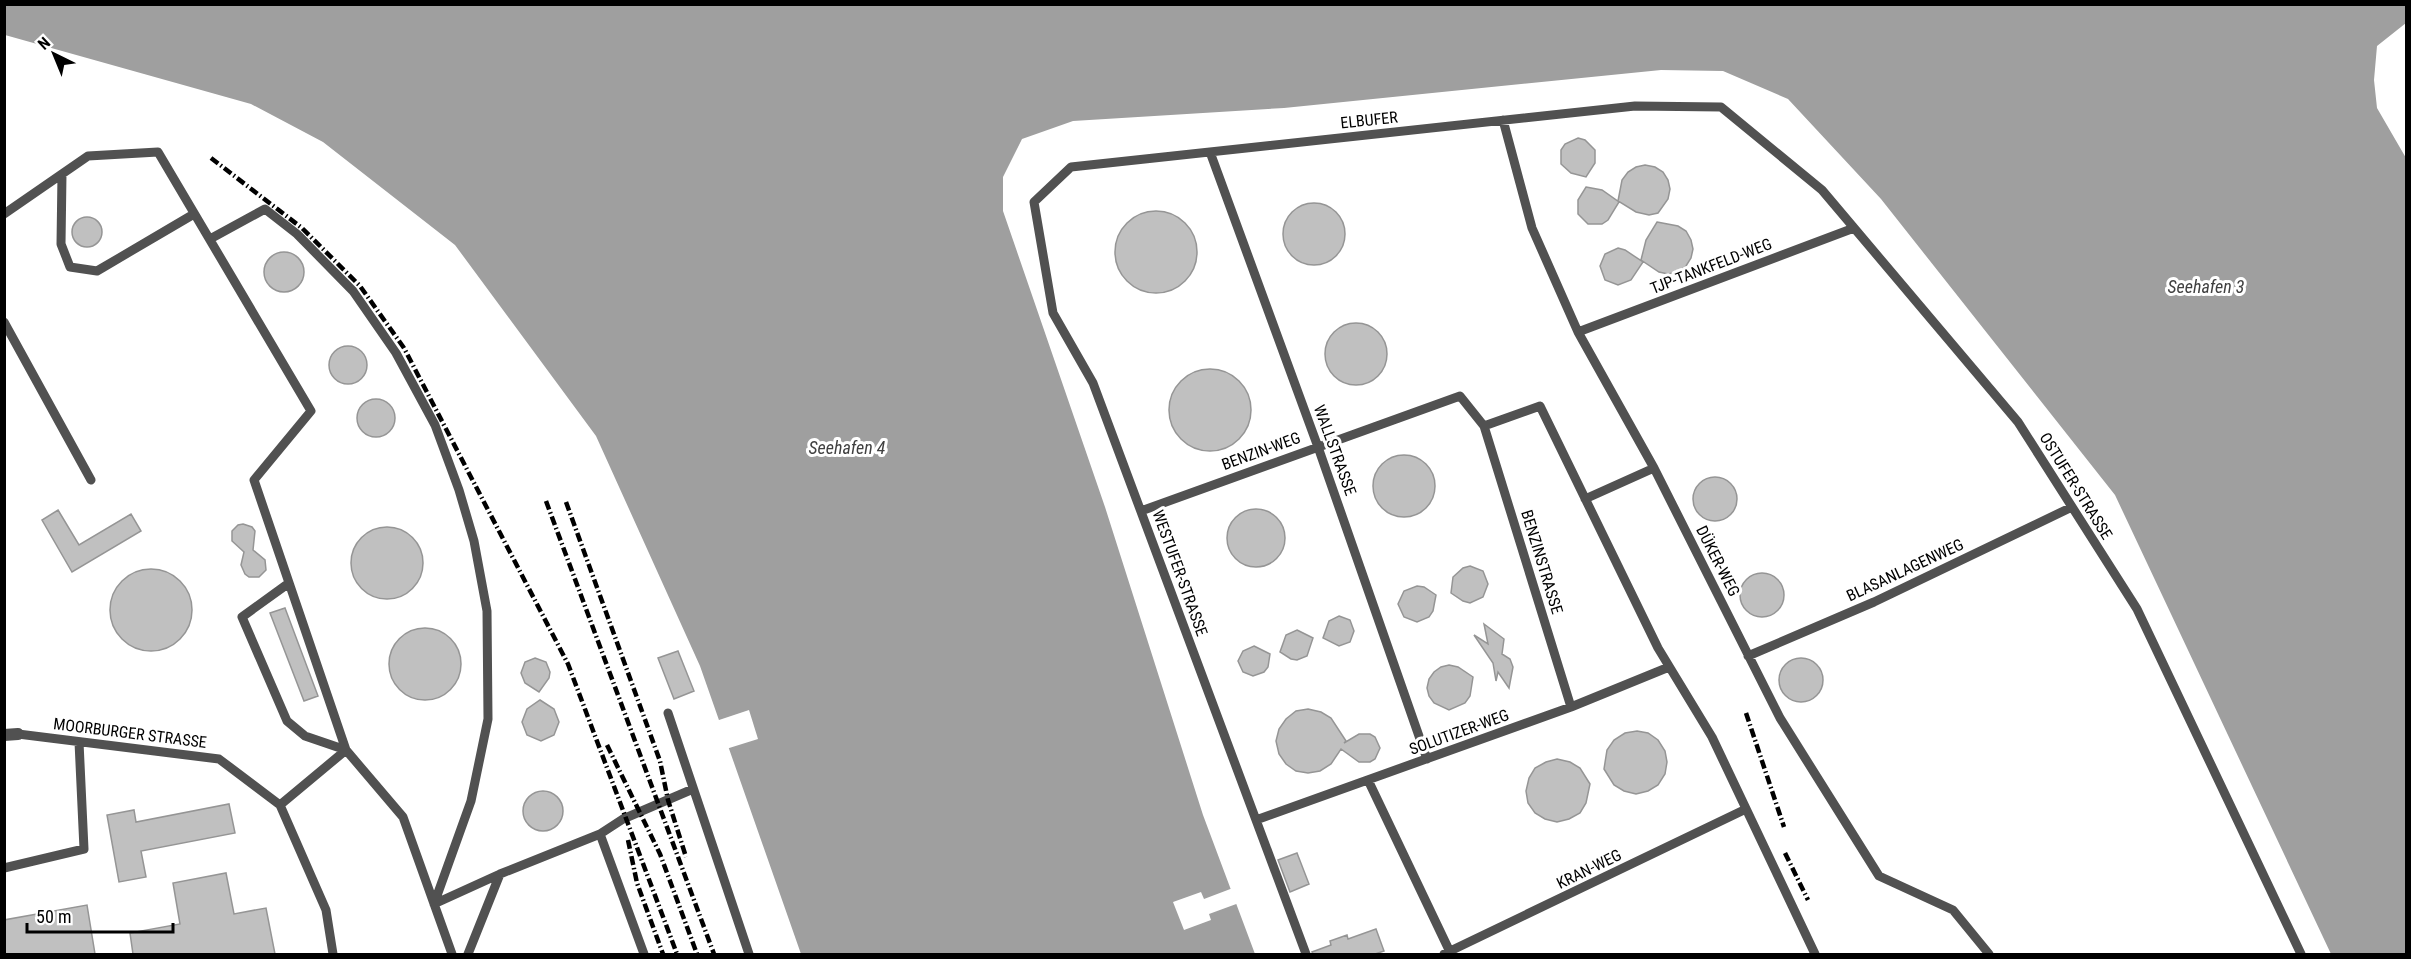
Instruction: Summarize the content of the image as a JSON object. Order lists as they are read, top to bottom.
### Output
{
  "streets": {
    "lane": [
      "ELBUFER",
      "TJP-TANKFELD-WEG",
      "WALLSTRASSE",
      "BENZIN-WEG",
      "OSTUFER-STRASSE",
      "DÜKER-WEG",
      "BENZINSTRASSE",
      "BLASANLAGENWEG",
      "WESTUFER-STRASSE",
      "SOLUTIZER-WEG",
      "MOORBURGER STRASSE",
      "KRAN-WEG"
    ]
  },
  "crossings": [
    ["ELBUFER", "WALLSTRASSE"],
    ["ELBUFER", "OSTUFER-STRASSE"],
    ["ELBUFER", "DÜKER-WEG"],
    ["ELBUFER", "WESTUFER-STRASSE"],
    ["TJP-TANKFELD-WEG", "OSTUFER-STRASSE"],
    ["TJP-TANKFELD-WEG", "DÜKER-WEG"],
    ["WALLSTRASSE", "BENZIN-WEG"],
    ["WALLSTRASSE", "SOLUTIZER-WEG"],
    ["BENZIN-WEG", "BENZINSTRASSE"],
    ["BENZIN-WEG", "WESTUFER-STRASSE"],
    ["OSTUFER-STRASSE", "BLASANLAGENWEG"],
    ["DÜKER-WEG", "BLASANLAGENWEG"],
    ["BENZINSTRASSE", "SOLUTIZER-WEG"],
    ["WESTUFER-STRASSE", "SOLUTIZER-WEG"]
  ],
  "water": ["Seehafen 3", "Seehafen 4"],
  "scale_bar": "50 m",
  "north": "top left"
}
